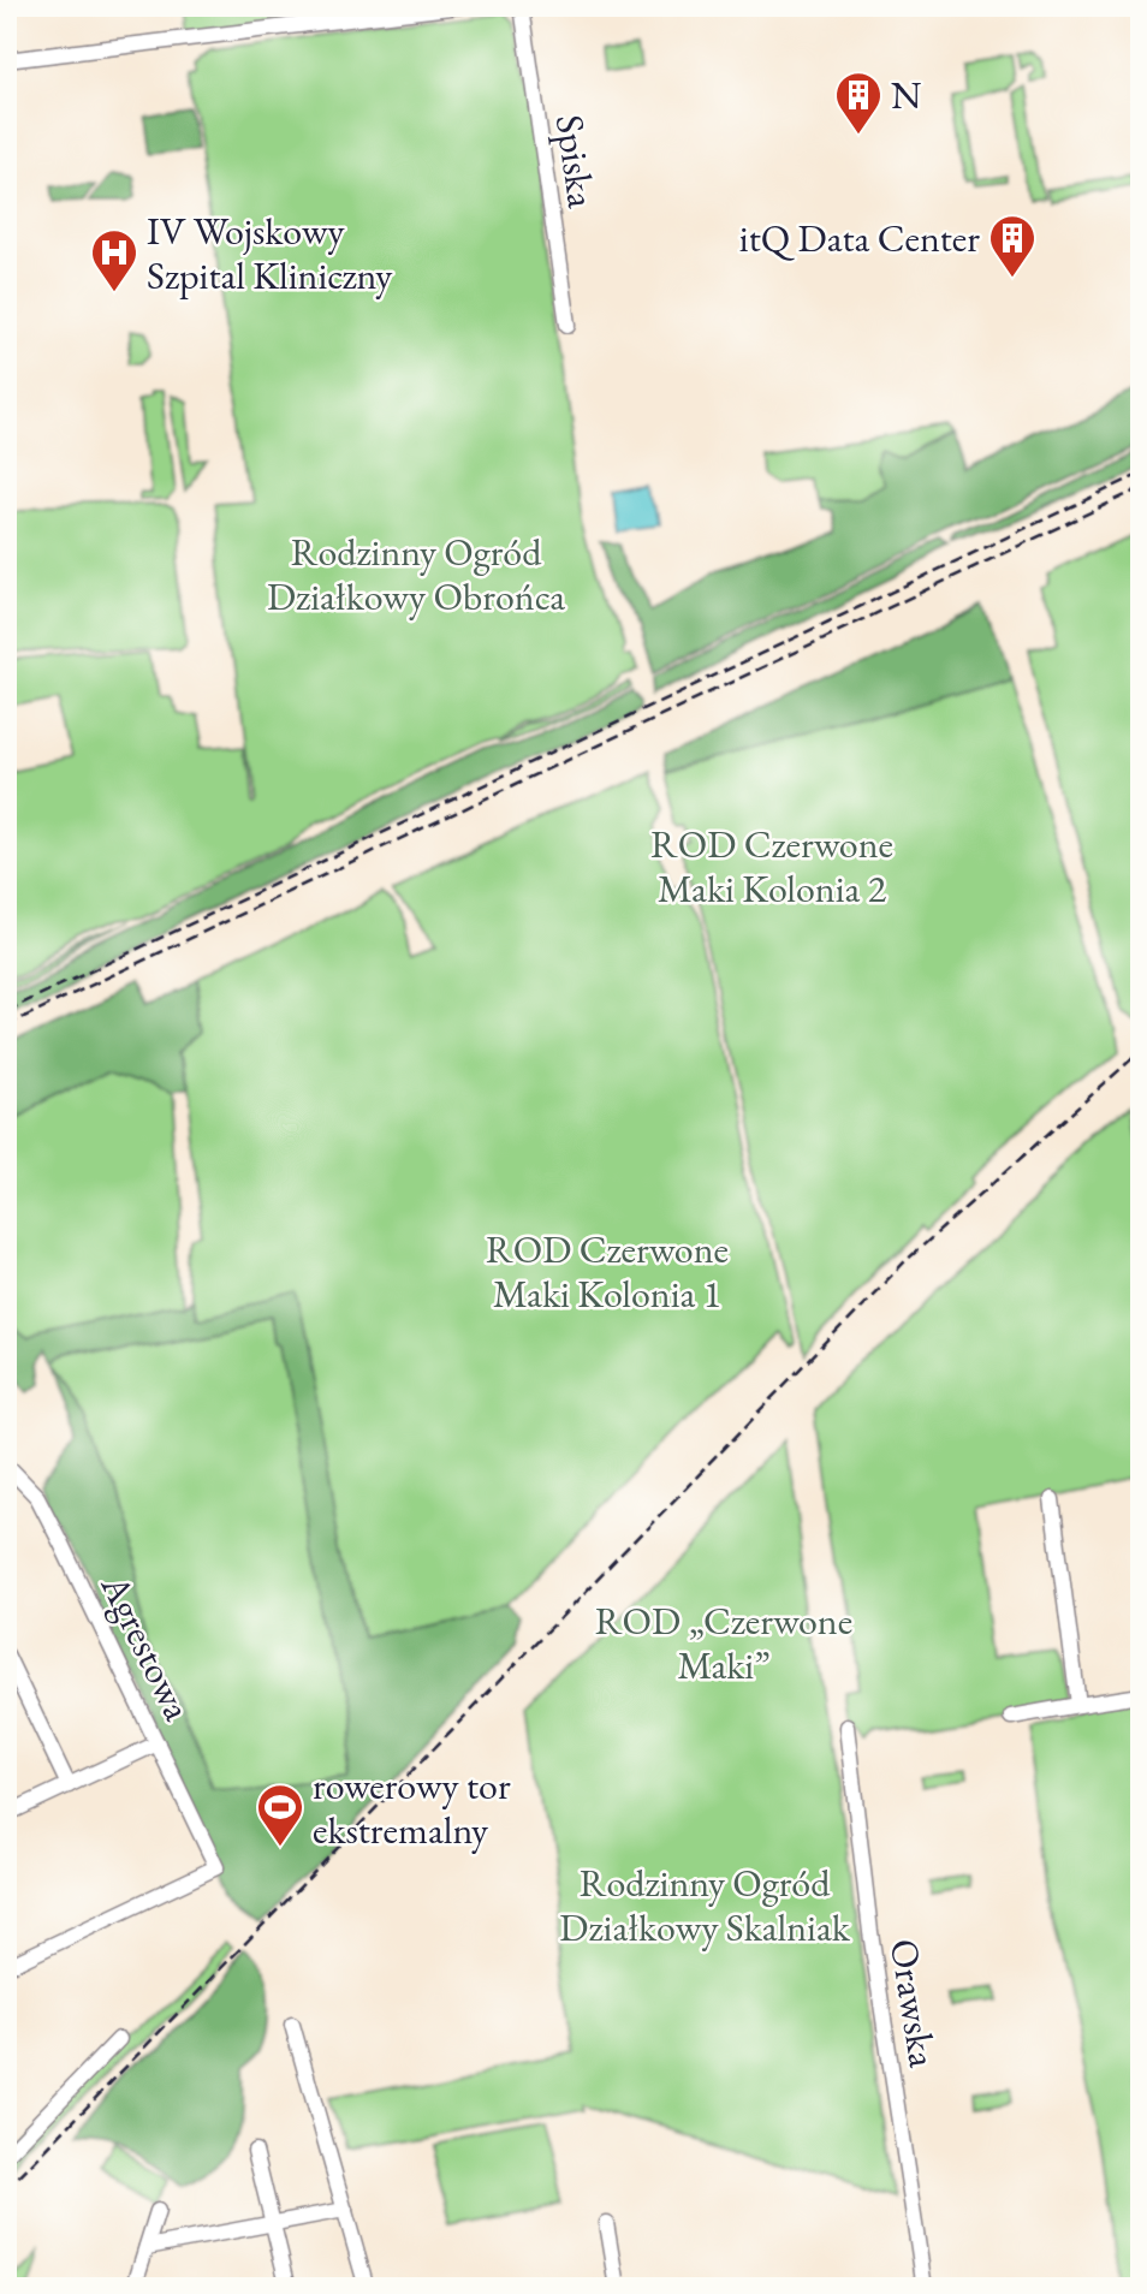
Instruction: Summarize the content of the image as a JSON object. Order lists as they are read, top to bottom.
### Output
{
  "streets": {
    "street": ["Spiska", "Agrestowa", "Orawska"]
  },
  "parks": [
    "Rodzinny Ogród Działkowy Obrońca",
    "ROD Czerwone Maki Kolonia 2",
    "ROD Czerwone Maki Kolonia 1",
    "ROD „Czerwone Maki”",
    "Rodzinny Ogród Działkowy Skalniak"
  ],
  "places": {
    "building": ["N", "itQ Data Center"],
    "hospital": ["IV Wojskowy Szpital Kliniczny"],
    "sports": ["rowerowy tor ekstremalny"]
  }
}
